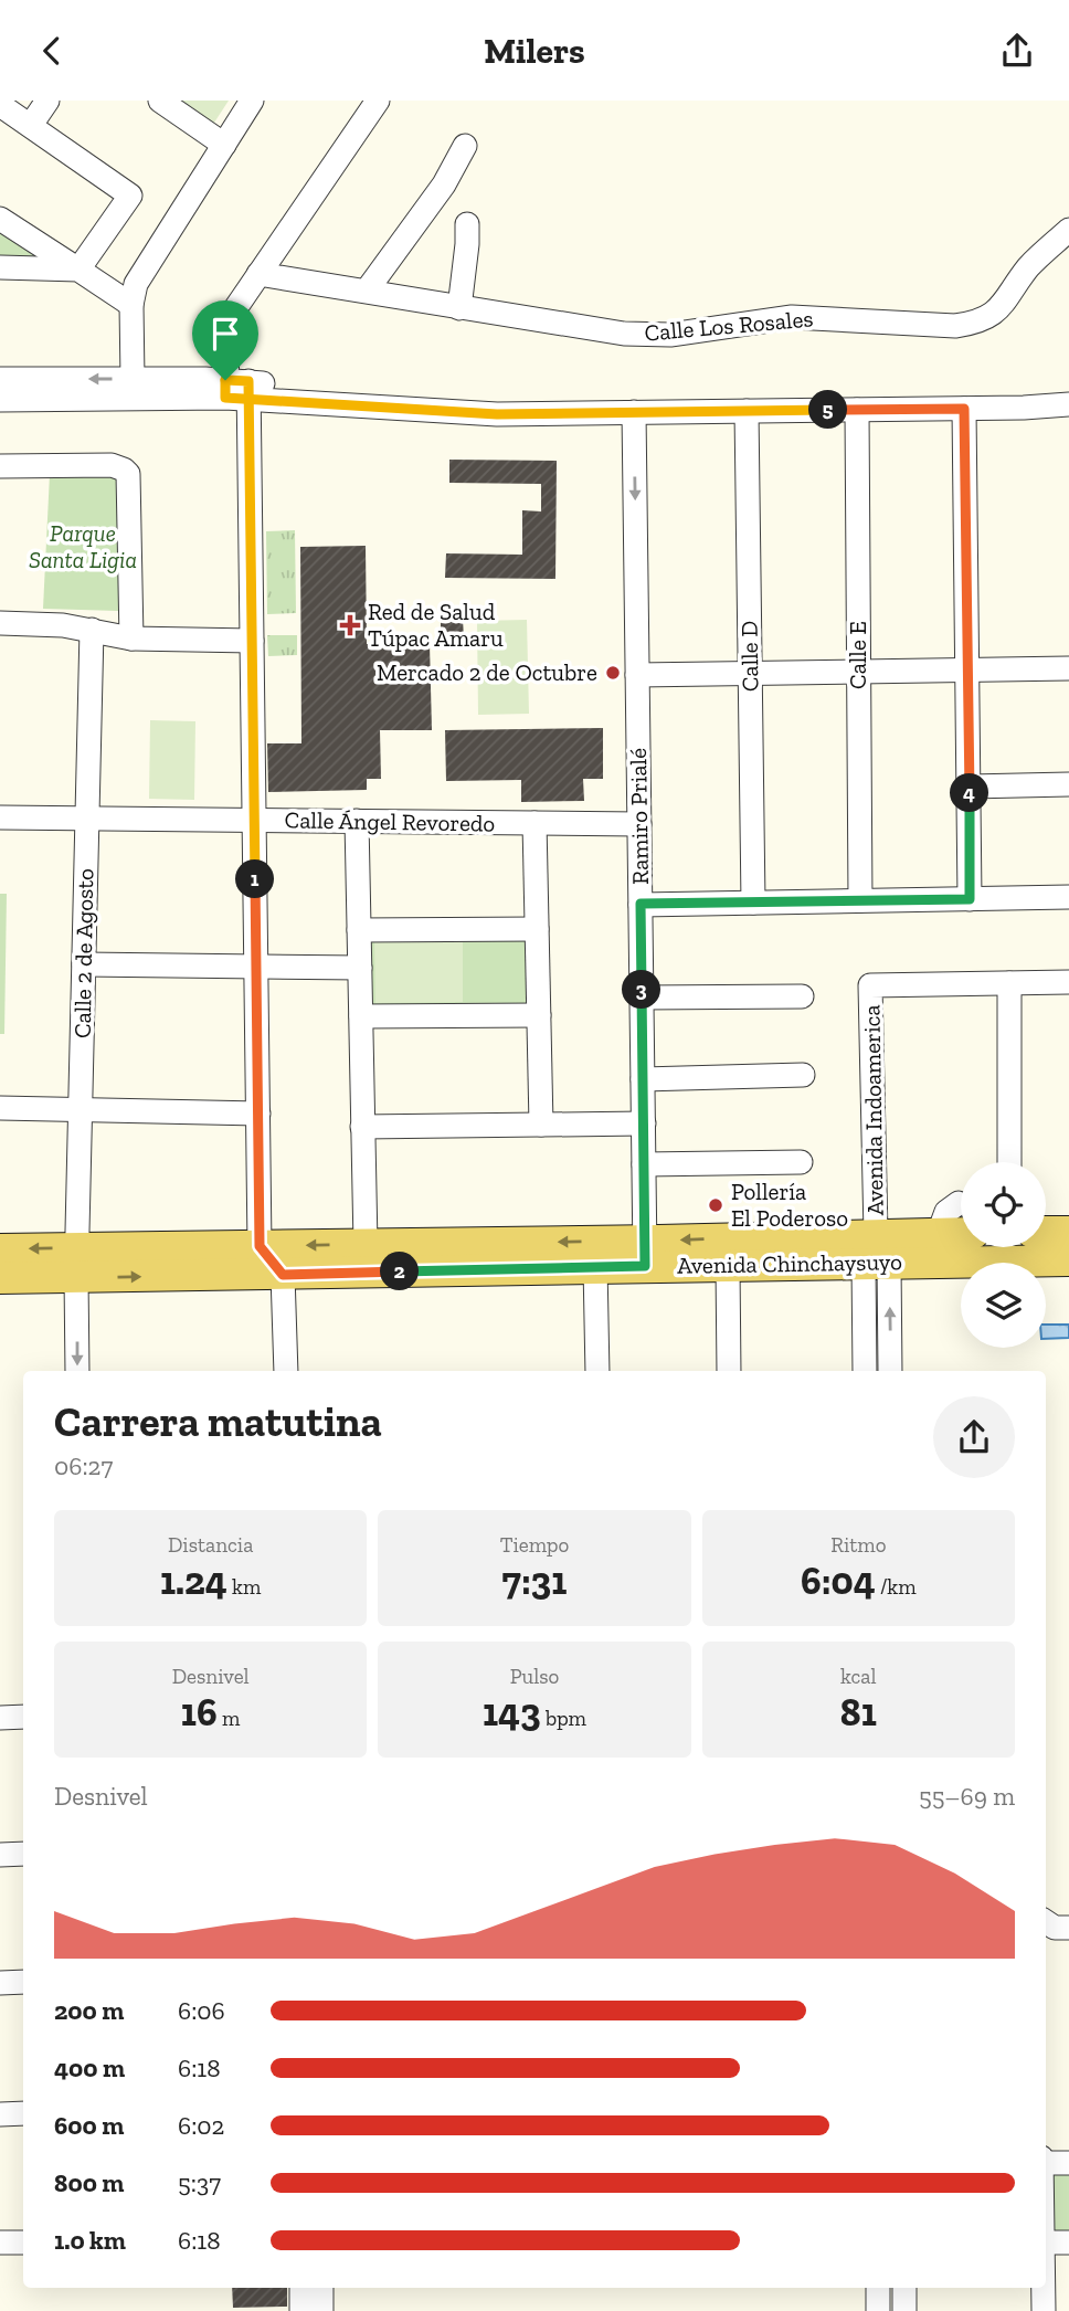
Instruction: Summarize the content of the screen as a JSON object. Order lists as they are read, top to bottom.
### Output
{
  "streets": {
    "main road": ["Avenida Chinchaysuyo"],
    "street": [
      "Calle Los Rosales",
      "Calle E",
      "Calle D",
      "Ramiro Prialé",
      "Calle Ángel Revoredo",
      "Calle 2 de Agosto",
      "Avenida Indoamerica"
    ]
  },
  "crossings": [
    ["Ramiro Prialé", "Calle Ángel Revoredo"],
    ["Ramiro Prialé", "Avenida Chinchaysuyo"],
    ["Calle Ángel Revoredo", "Calle 2 de Agosto"],
    ["Calle 2 de Agosto", "Avenida Chinchaysuyo"],
    ["Avenida Indoamerica", "Avenida Chinchaysuyo"]
  ],
  "parks": ["Parque Santa Ligia"],
  "places": {
    "health": ["Red de Salud Túpac Amaru"],
    "other": ["Mercado 2 de Octubre", "Pollería El Poderoso"]
  },
  "page": {
    "header": "Milers",
    "pins": [
      "5",
      "4",
      "1",
      "3",
      "2"
    ],
    "heading": ["Carrera matutina", "06:27"],
    "stats": [
      ["Distancia", "1.24 km"],
      ["Tiempo", "7:31"],
      ["Ritmo", "6:04 /km"],
      ["Desnivel", "16 m"],
      ["Pulso", "143 bpm"],
      ["kcal", "81"]
    ],
    "chart": ["Desnivel", "55–69 m"],
    "list": [
      {
        "name": "200 m",
        "note": "6:06"
      },
      {
        "name": "400 m",
        "note": "6:18"
      },
      {
        "name": "600 m",
        "note": "6:02"
      },
      {
        "name": "800 m",
        "note": "5:37"
      },
      {
        "name": "1.0 km",
        "note": "6:18"
      }
    ]
  }
}
